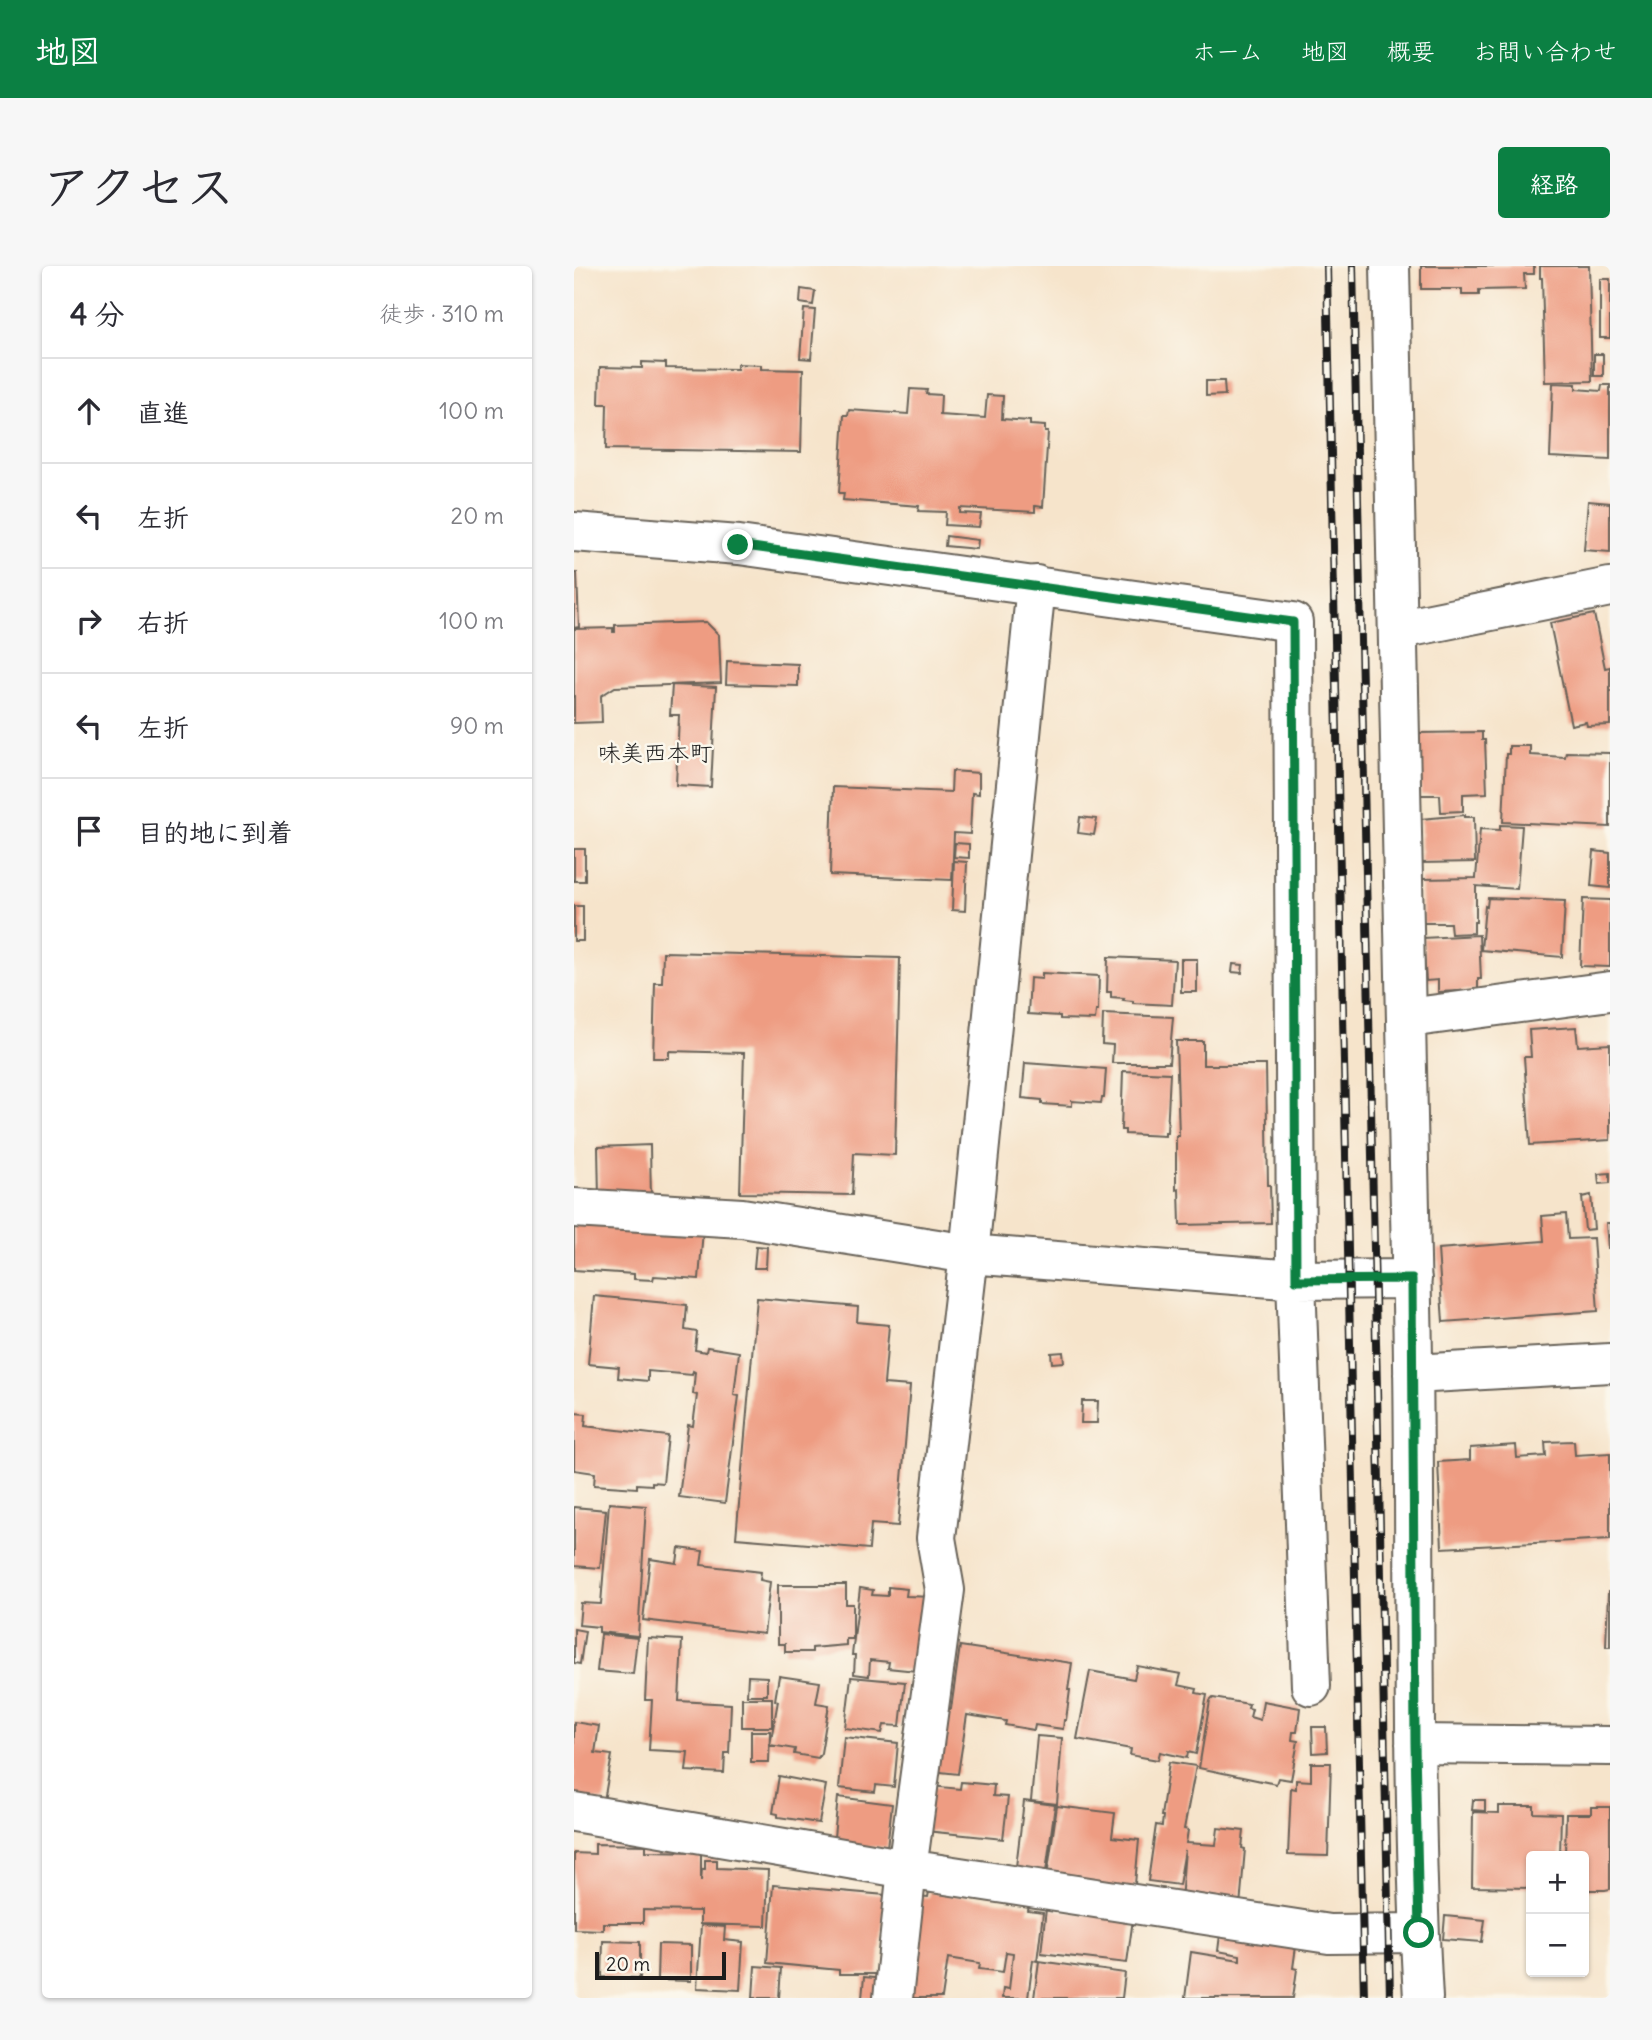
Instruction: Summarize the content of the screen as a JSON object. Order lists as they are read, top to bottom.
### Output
{
  "districts": ["味美西本町"],
  "scale_bar": "20 m",
  "page": {
    "header": "地図",
    "nav": [
      "ホーム",
      "地図",
      "概要",
      "お問い合わせ"
    ],
    "title": "アクセス",
    "buttons": "経路",
    "heading": ["4 分", "徒歩 · 310 m"],
    "list": [
      ["直進", "100 m"],
      ["左折", "20 m"],
      ["右折", "100 m"],
      ["左折", "90 m"],
      "目的地に到着"
    ],
    "map_buttons": ["+", "−"],
    "scale": "20 m"
  }
}
